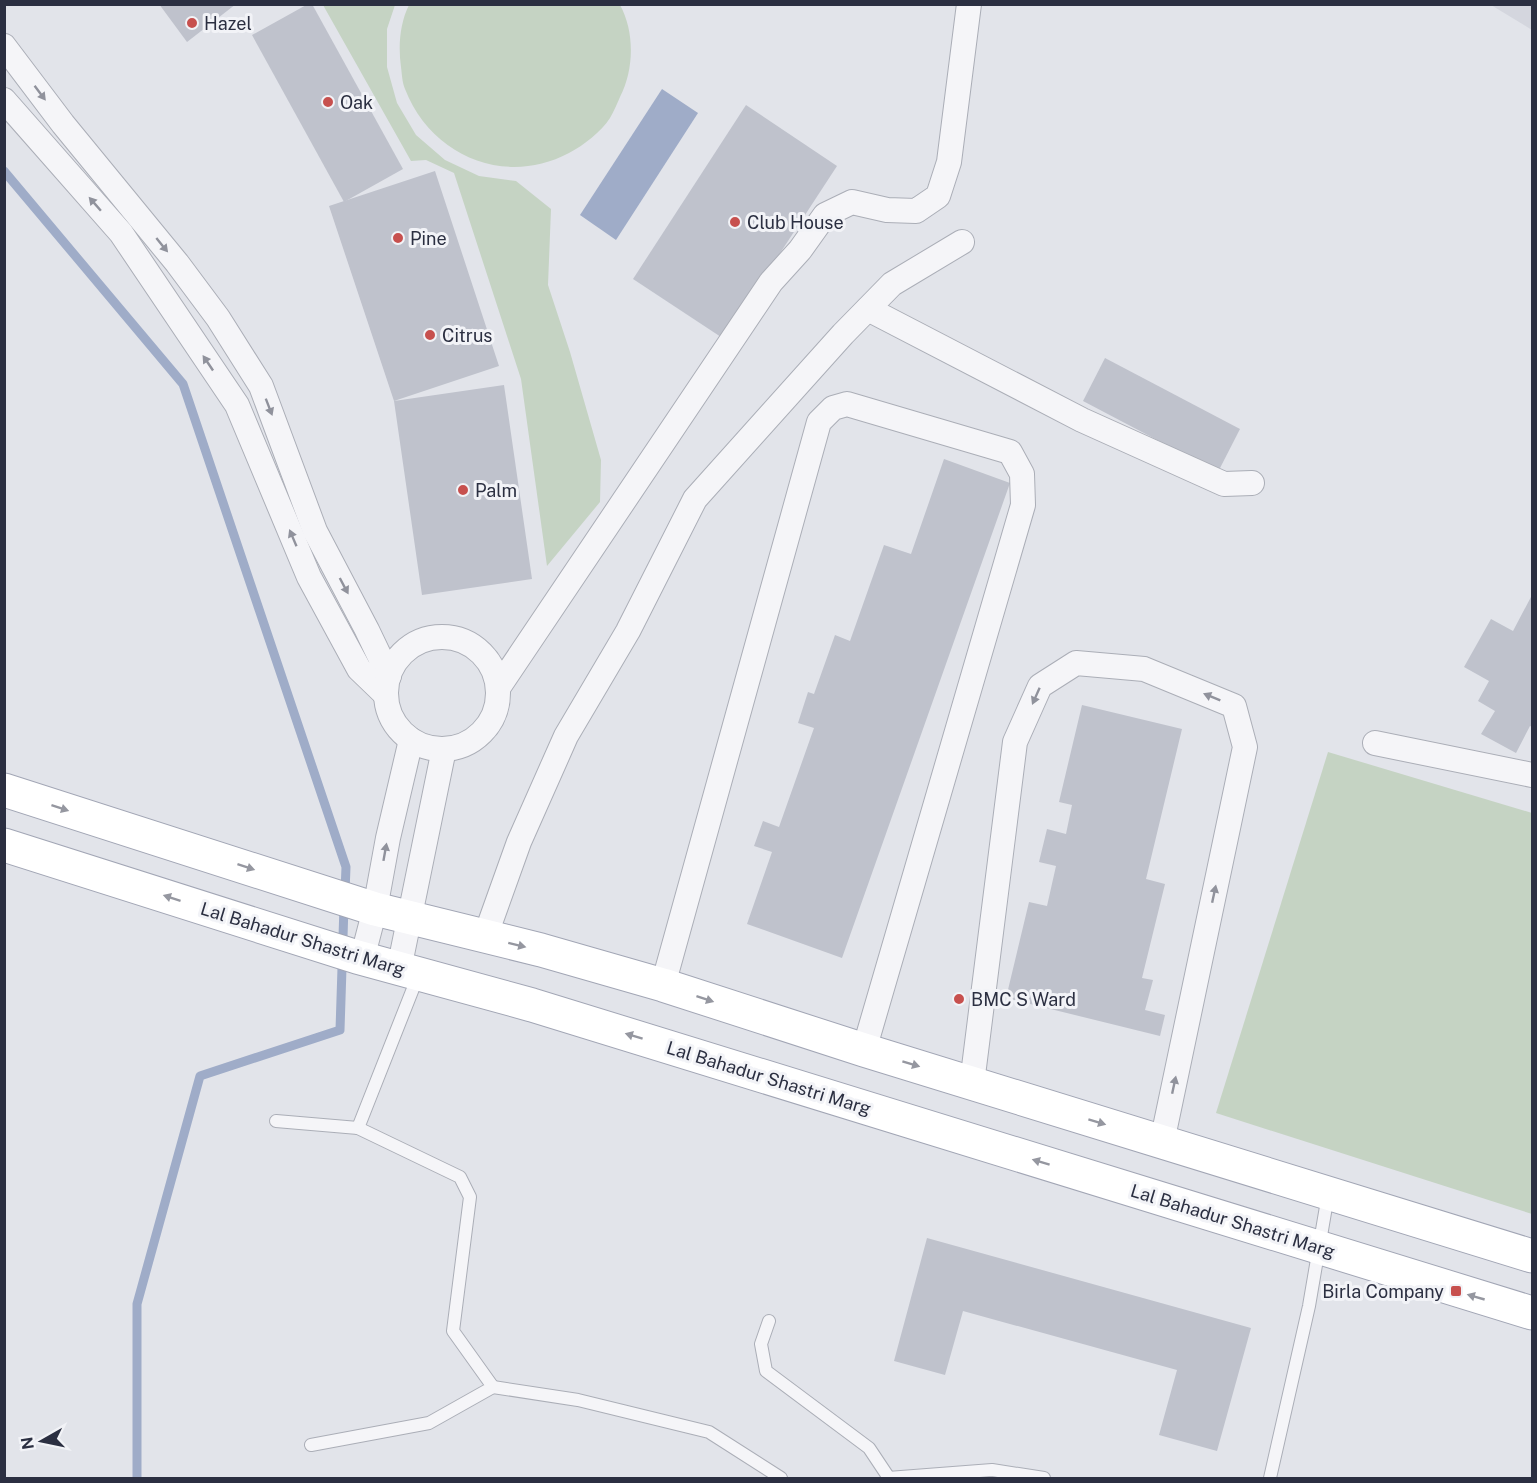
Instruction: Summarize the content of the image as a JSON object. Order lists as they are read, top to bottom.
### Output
{
  "streets": {
    "main road": ["Lal Bahadur Shastri Marg"]
  },
  "places": {
    "other": [
      "Hazel",
      "Oak",
      "Club House",
      "Pine",
      "Citrus",
      "Palm",
      "BMC S Ward"
    ],
    "transit": ["Birla Company"]
  },
  "north": "left"
}
